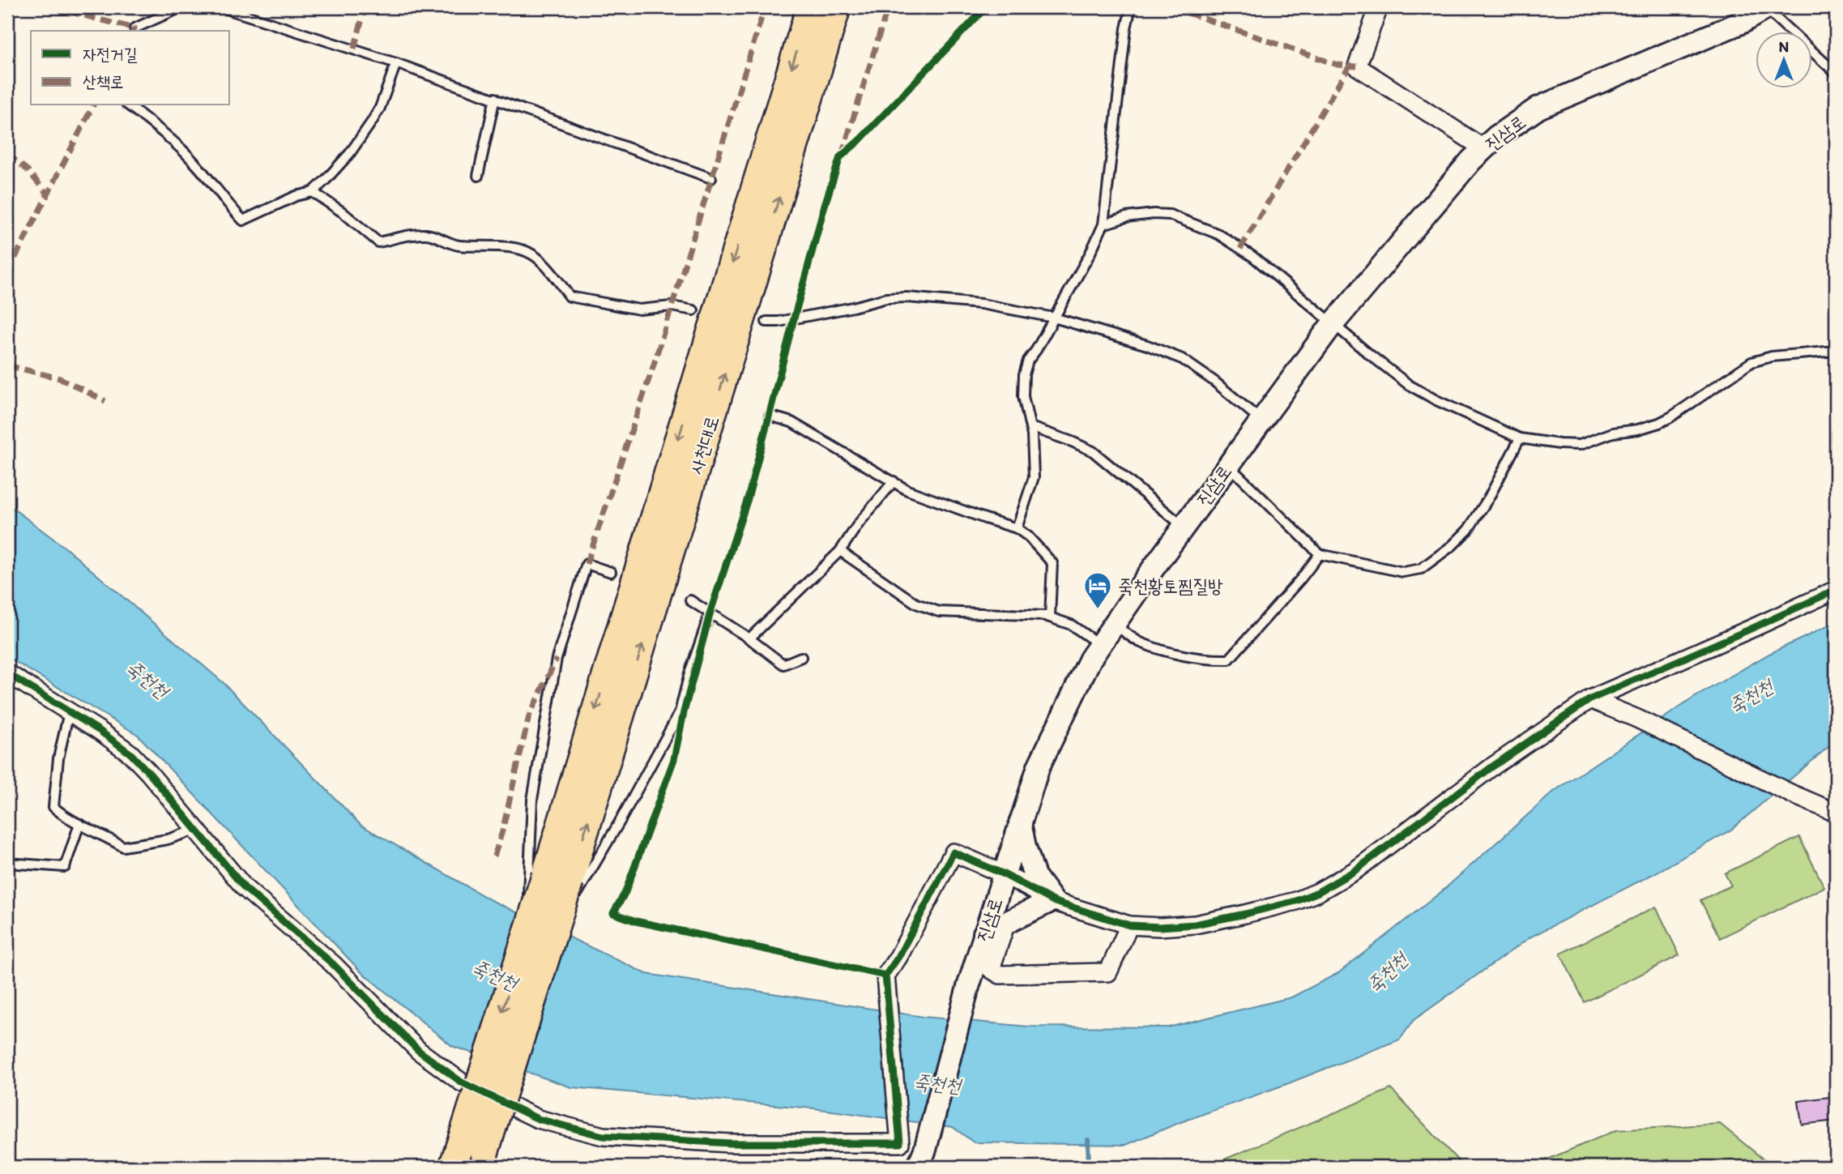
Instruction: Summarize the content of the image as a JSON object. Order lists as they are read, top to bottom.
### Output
{
  "streets": {
    "main road": ["사천대로"],
    "street": ["진삼로"]
  },
  "water": ["죽천천"],
  "places": {
    "hotel": ["죽천황토찜질방"]
  },
  "legend": ["자전거길", "산책로"],
  "north": "top"
}
